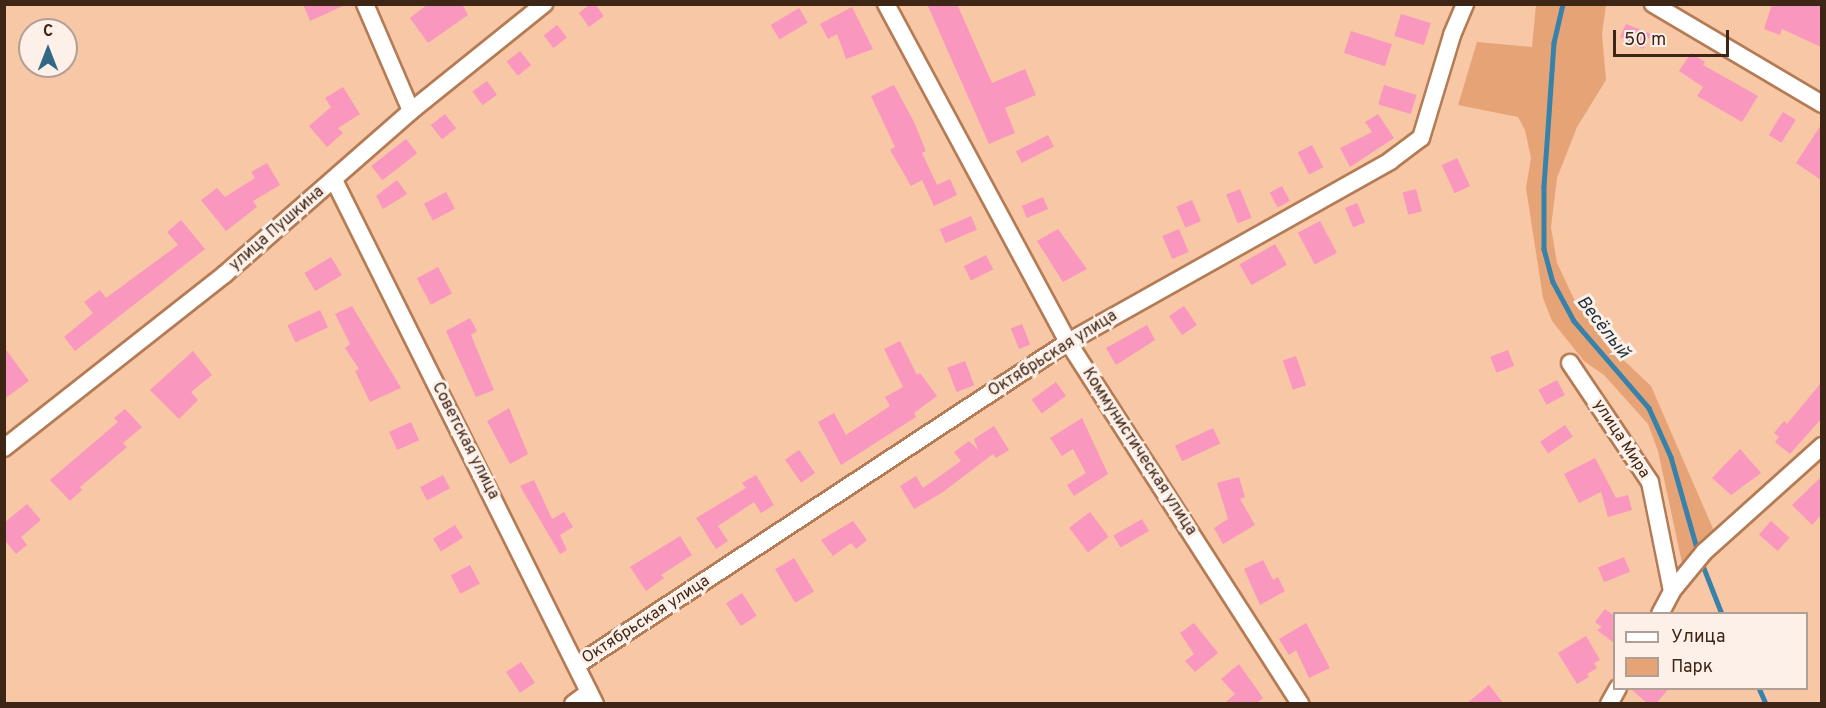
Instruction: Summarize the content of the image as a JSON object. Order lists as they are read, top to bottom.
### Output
{
  "streets": {
    "street": [
      "улица Пушкина",
      "Октябрьская улица",
      "улица Мира",
      "Советская улица",
      "Коммунистическая улица"
    ]
  },
  "crossings": [
    ["улица Пушкина", "Советская улица"],
    ["Октябрьская улица", "Советская улица"],
    ["Октябрьская улица", "Коммунистическая улица"]
  ],
  "water": ["Весёлый"],
  "legend": ["Улица", "Парк"],
  "scale_bar": "50 m",
  "north": "top"
}
